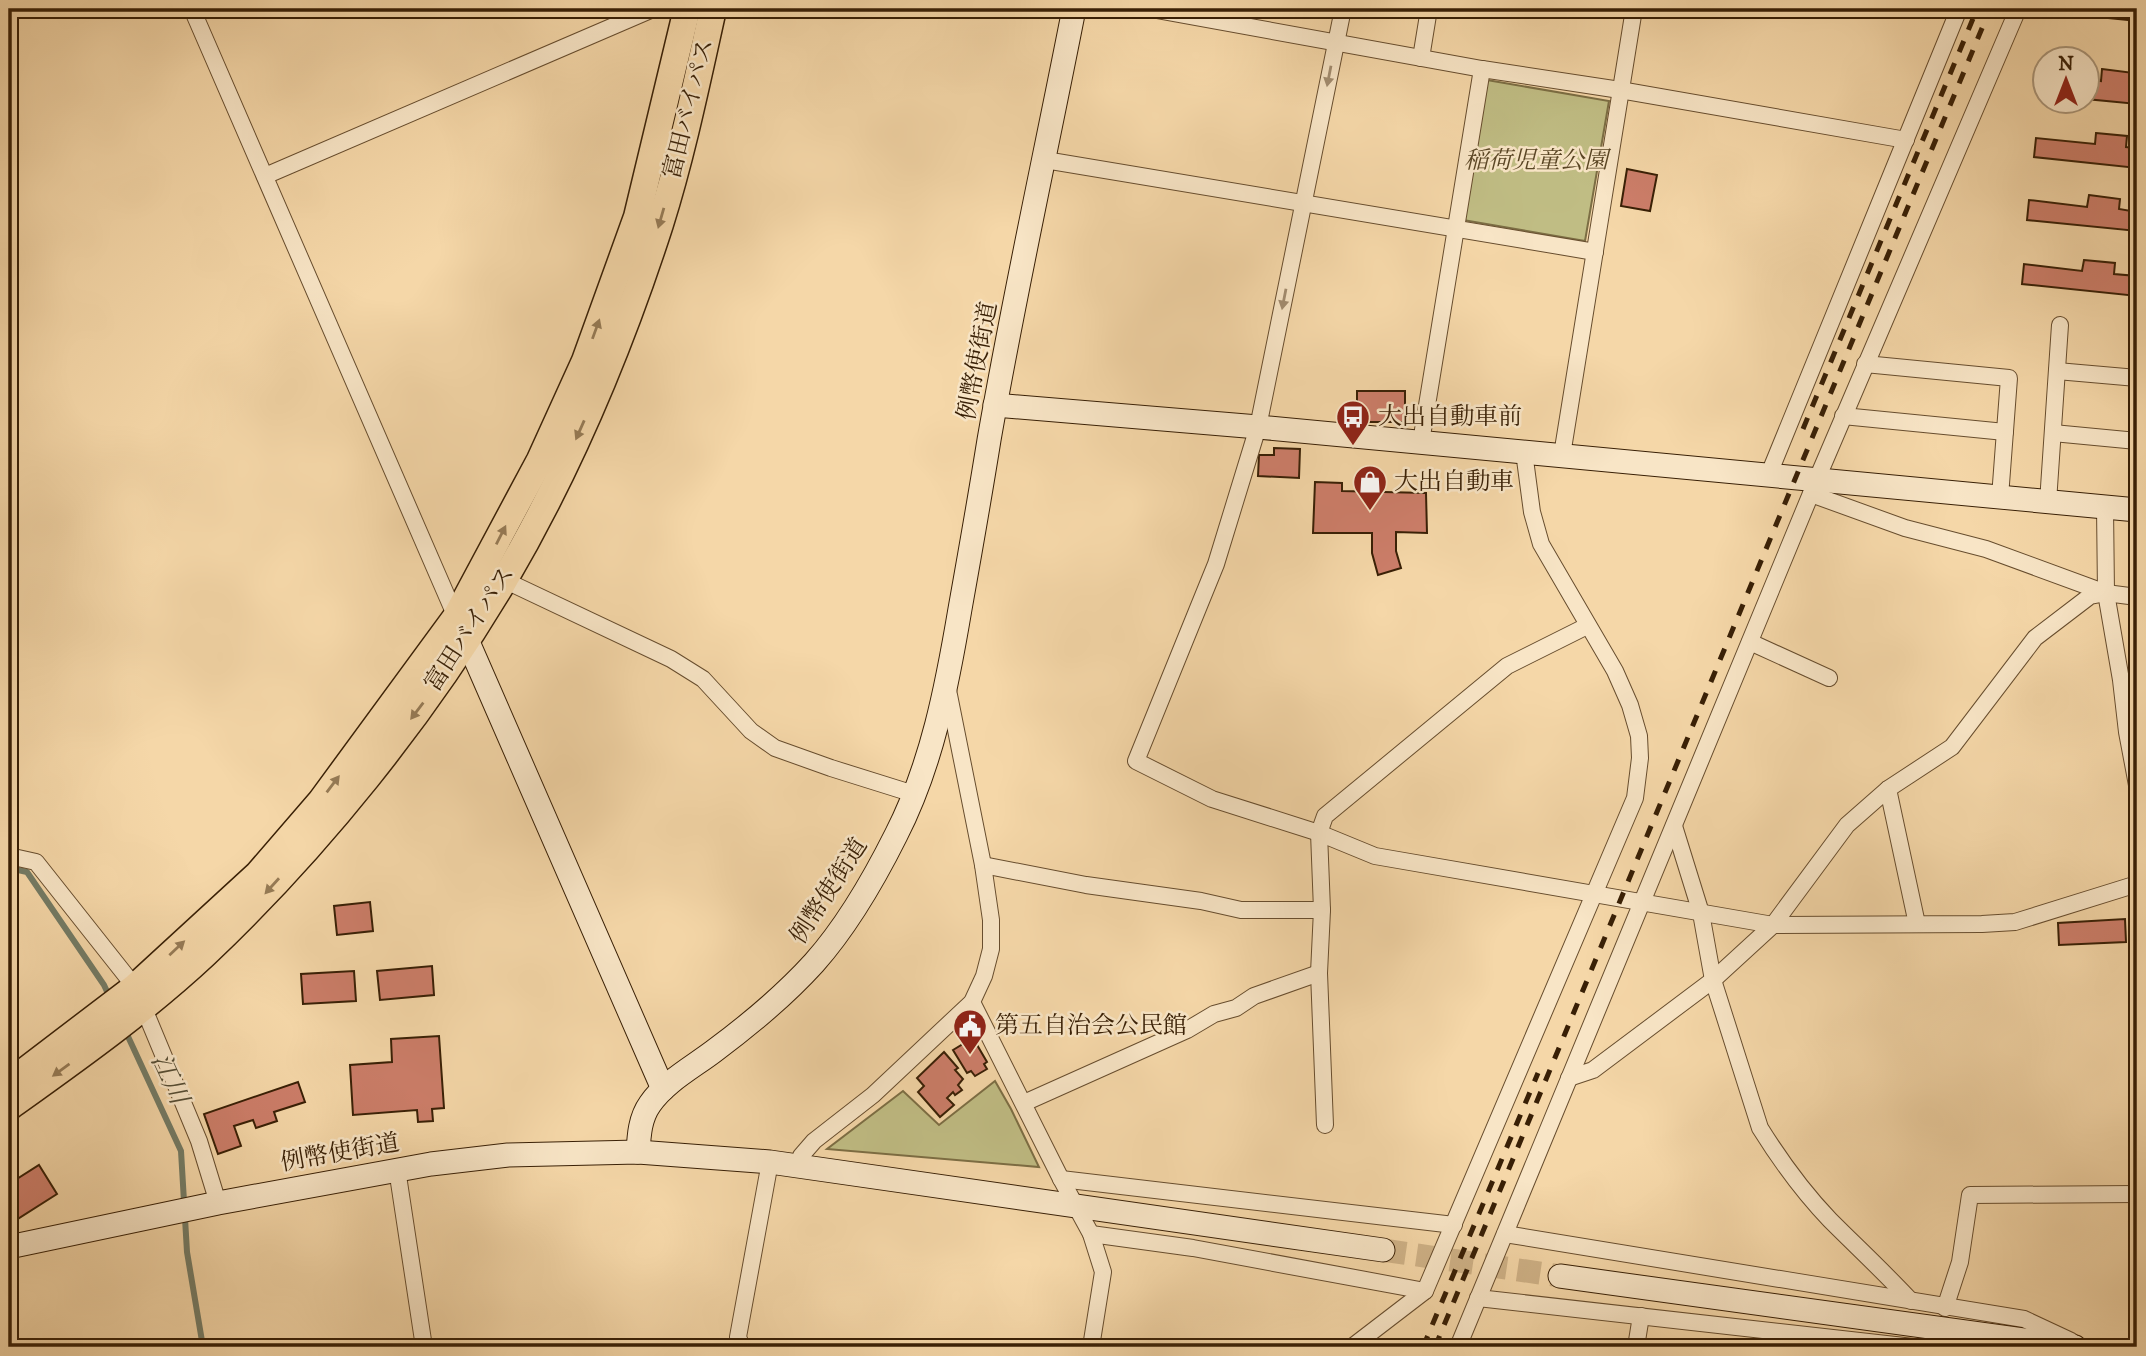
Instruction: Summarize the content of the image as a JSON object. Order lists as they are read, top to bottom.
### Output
{
  "streets": {
    "main road": ["富田バイパス"],
    "street": ["例幣使街道"]
  },
  "water": ["江川"],
  "parks": ["稲荷児童公園"],
  "places": {
    "bus stop": ["大出自動車前"],
    "shop": ["大出自動車"],
    "public building": ["第五自治会公民館"]
  },
  "north": "top"
}
